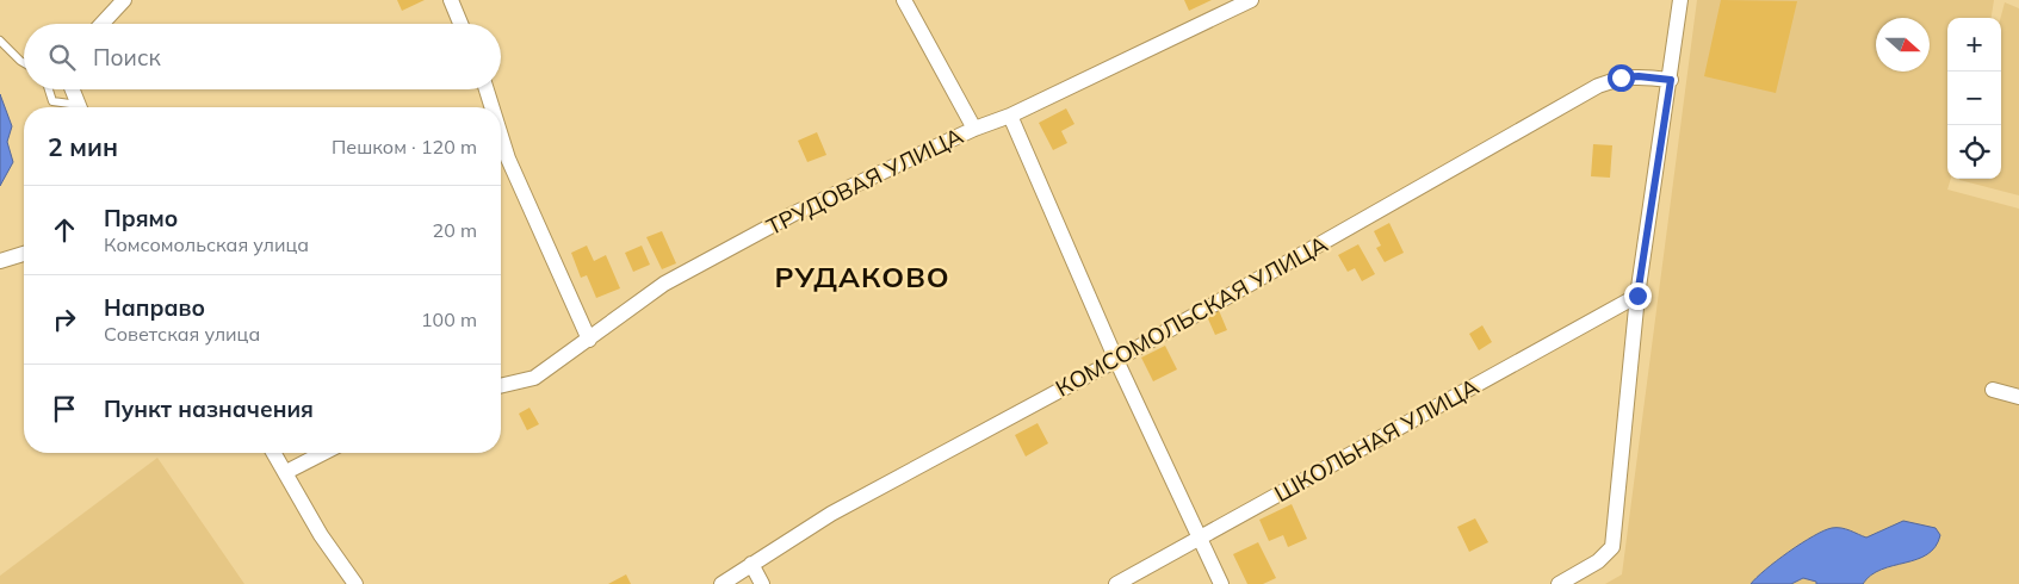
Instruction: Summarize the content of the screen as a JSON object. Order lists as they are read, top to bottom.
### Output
{
  "streets": {
    "street": ["ТРУДОВАЯ УЛИЦА", "КОМСОМОЛЬСКАЯ УЛИЦА", "ШКОЛЬНАЯ УЛИЦА"]
  },
  "districts": ["РУДАКОВО"],
  "north": "right",
  "page": {
    "map_buttons": ["+", "−"],
    "search": "Поиск",
    "heading": ["2 мин", "Пешком · 120 m"],
    "list": [
      ["Прямо", "Комсомольская улица", "20 m"],
      ["Направо", "Советская улица", "100 m"],
      "Пункт назначения"
    ]
  }
}
